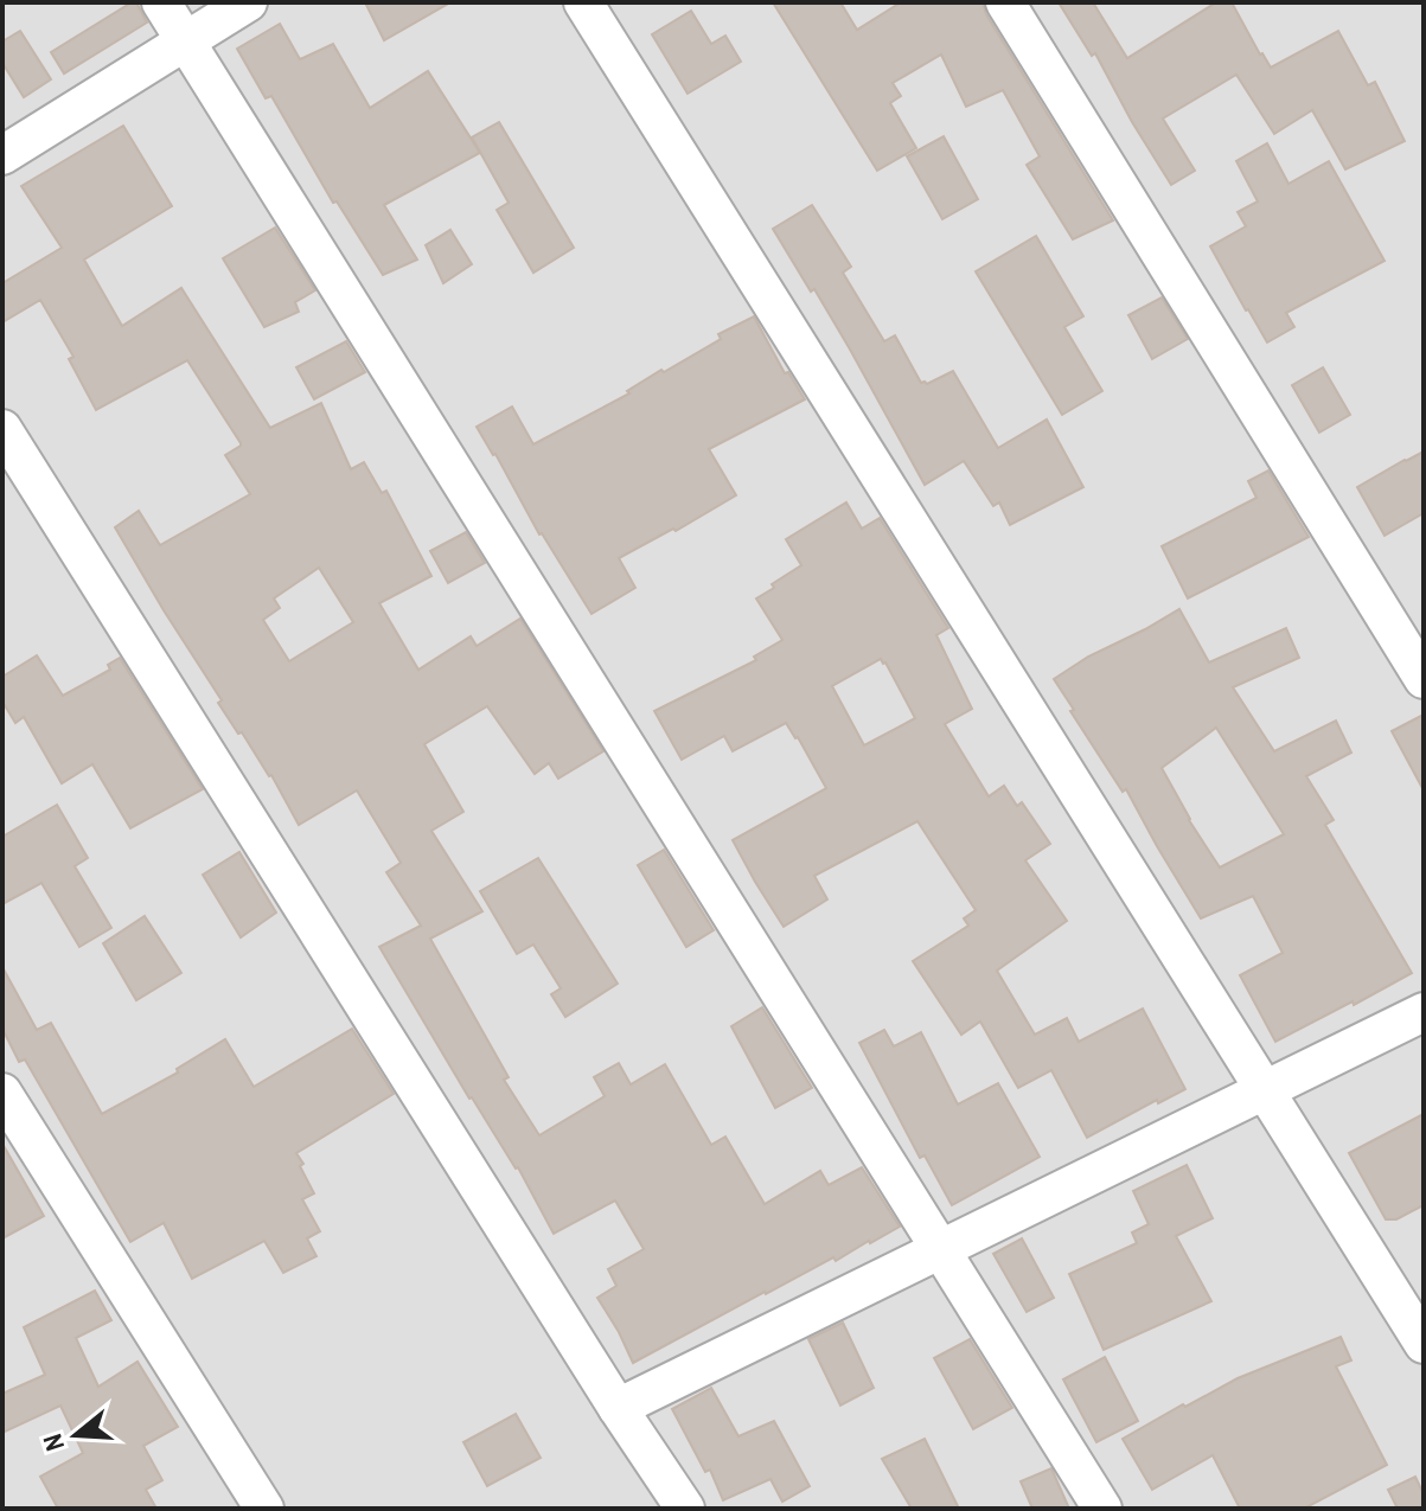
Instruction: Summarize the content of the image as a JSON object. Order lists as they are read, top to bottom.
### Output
{
  "north": "left"
}
